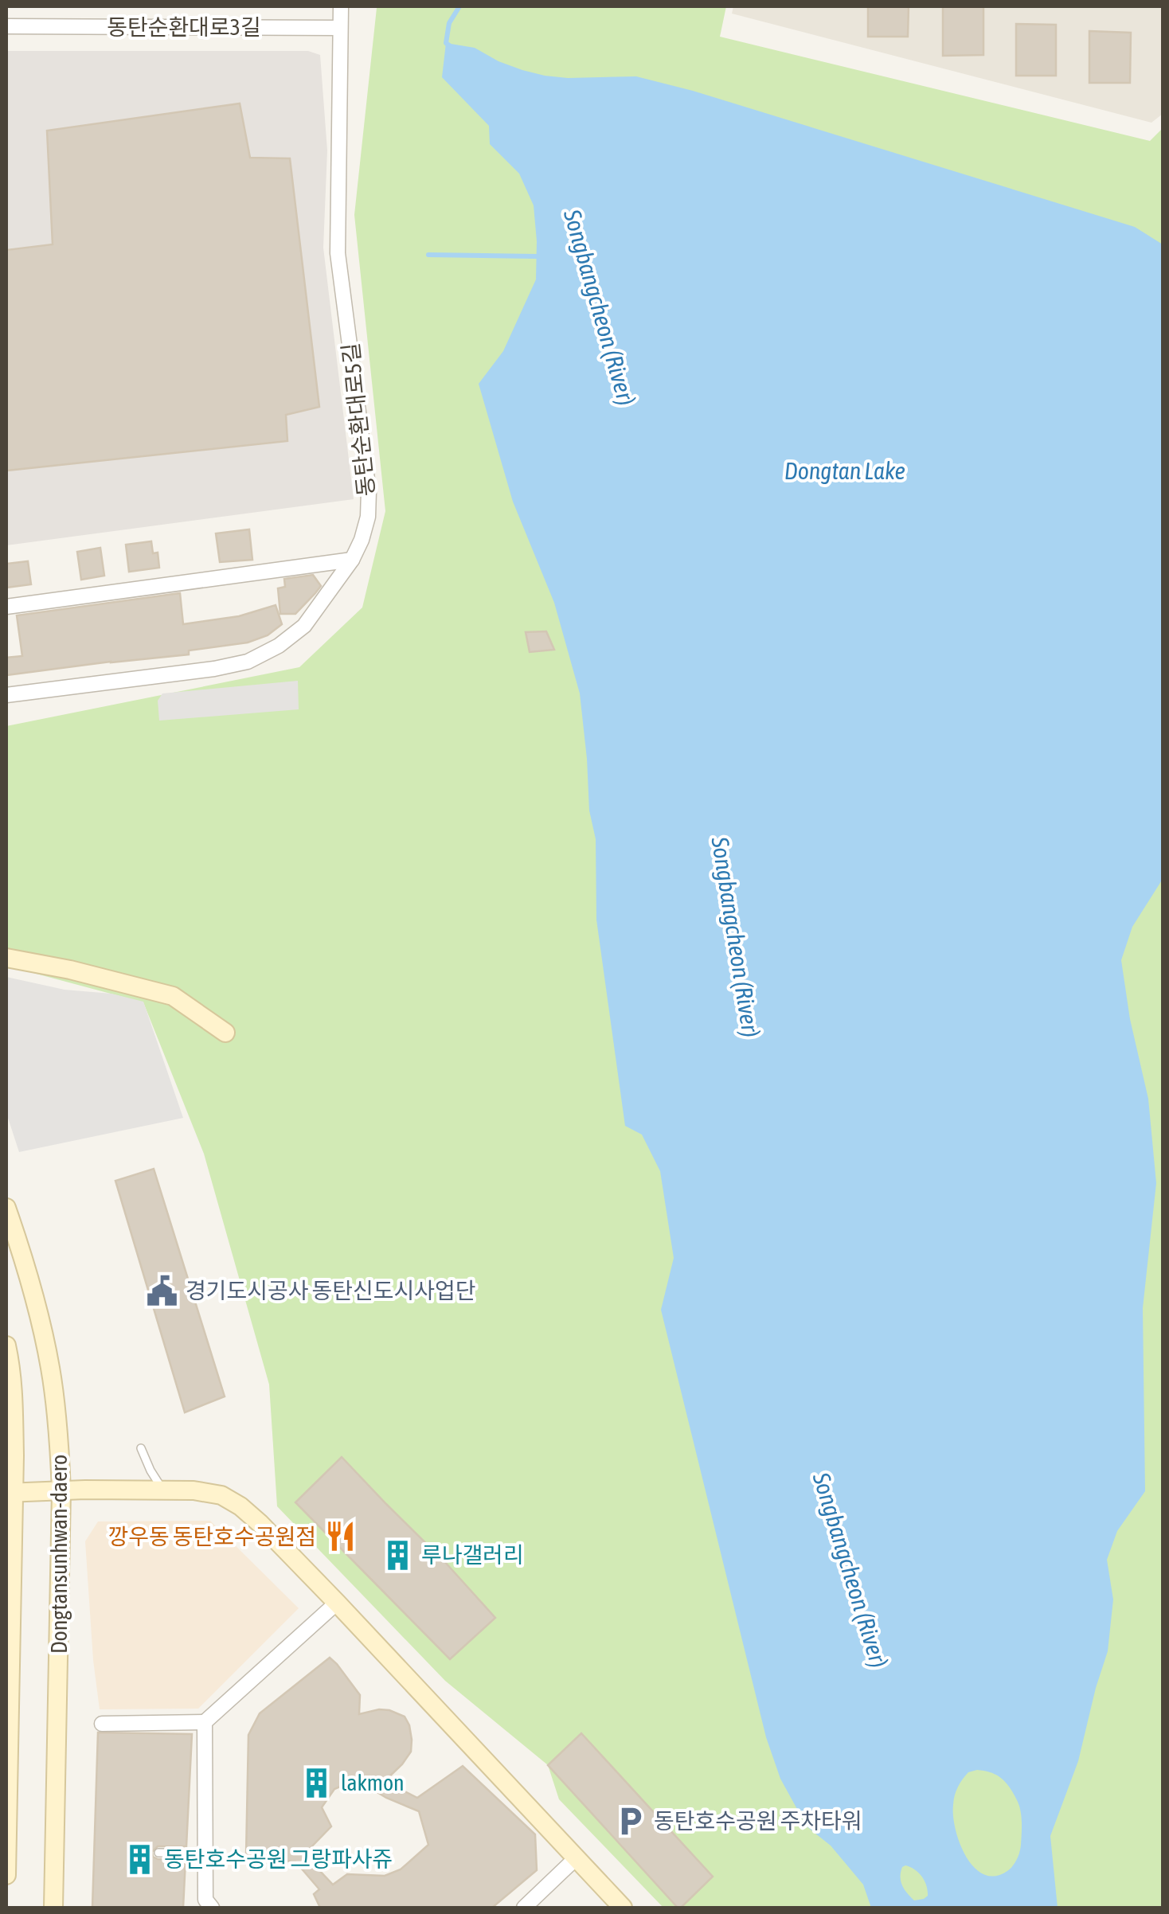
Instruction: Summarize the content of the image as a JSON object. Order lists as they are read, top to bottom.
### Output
{
  "streets": {
    "main road": ["Dongtansunhwan-daero"],
    "street": ["동탄순환대로3길", "동탄순환대로5길"]
  },
  "crossings": [
    ["동탄순환대로3길", "동탄순환대로5길"]
  ],
  "water": ["Songbangcheon (River)", "Dongtan Lake"],
  "places": {
    "public building": ["경기도시공사 동탄신도시사업단"],
    "restaurant": ["깡우동 동탄호수공원점"],
    "building": ["루나갤러리", "lakmon", "동탄호수공원 그랑파사쥬"],
    "parking": ["동탄호수공원 주차타워"]
  }
}
